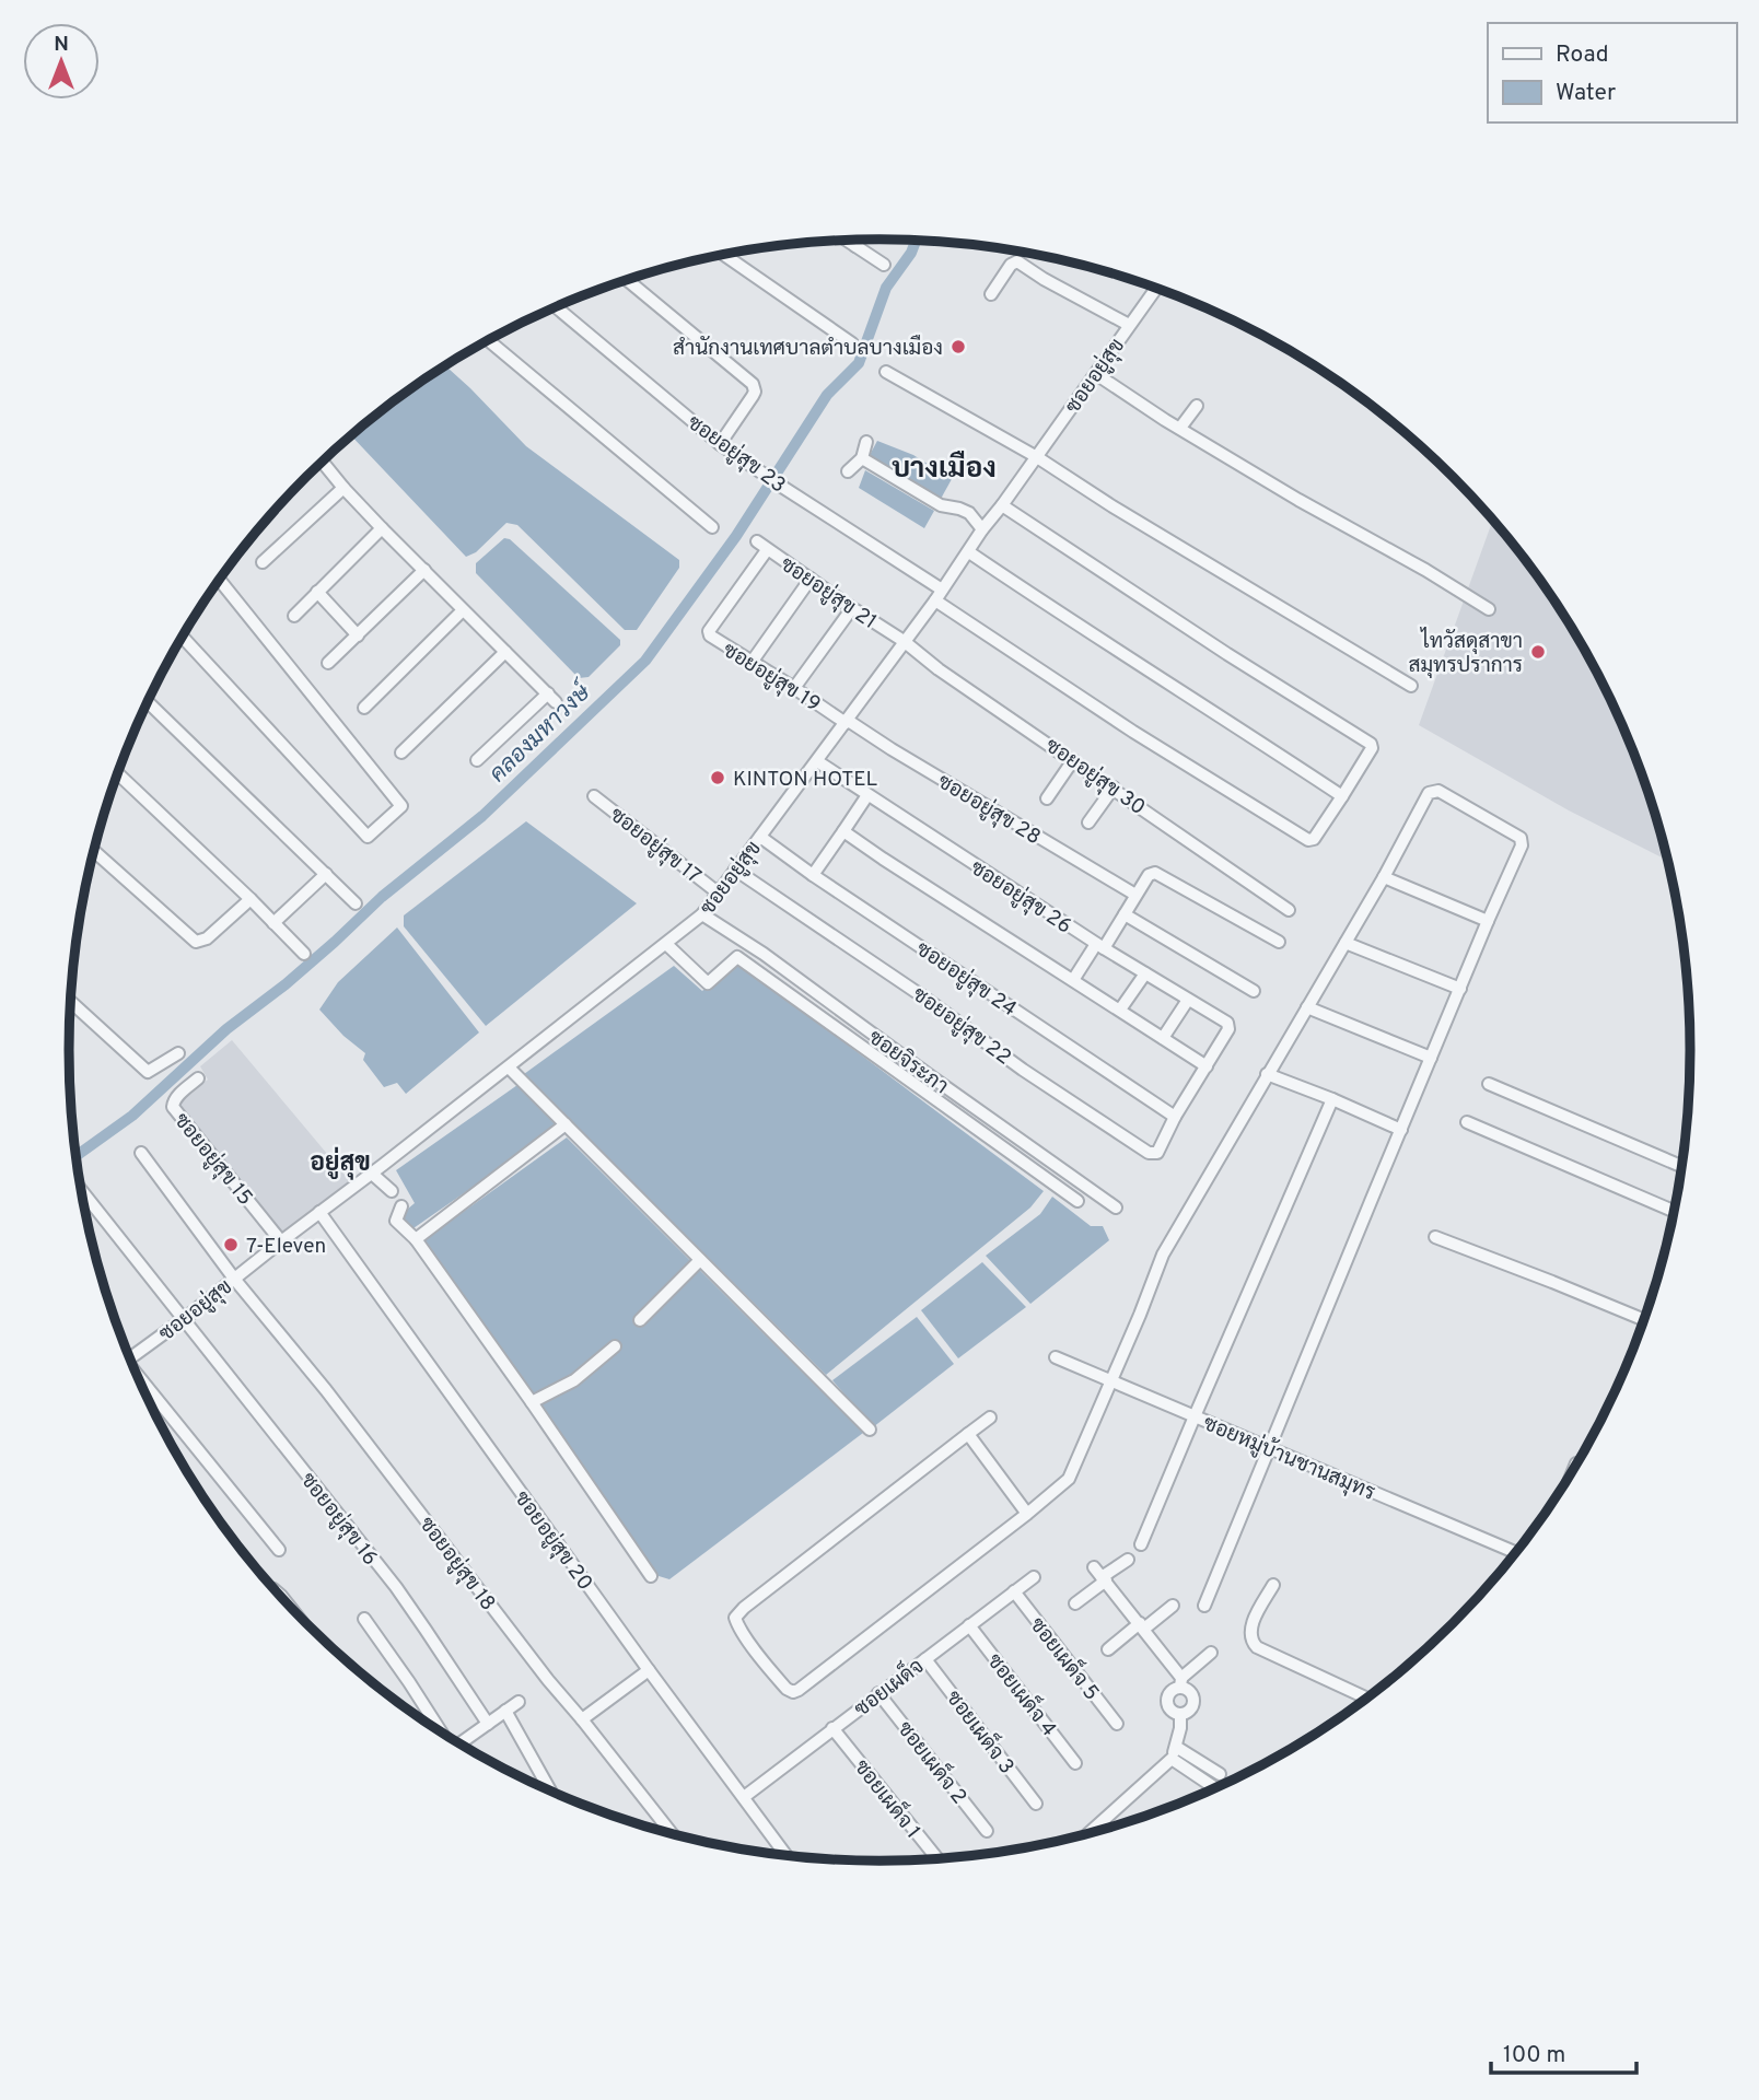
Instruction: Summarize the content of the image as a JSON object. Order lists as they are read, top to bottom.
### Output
{
  "streets": {
    "street": [
      "ซอยอยู่สุข",
      "ซอยอยู่สุข 23",
      "ซอยอยู่สุข 21",
      "ซอยอยู่สุข 19",
      "ซอยอยู่สุข 30",
      "ซอยอยู่สุข 28",
      "ซอยอยู่สุข 17",
      "ซอยอยู่สุข 26",
      "ซอยอยู่สุข 24",
      "ซอยอยู่สุข 22",
      "ซอยจิระภา",
      "ซอยอยู่สุข 15",
      "ซอยหมู่บ้านชานสมุทร",
      "ซอยอยู่สุข 16",
      "ซอยอยู่สุข 20",
      "ซอยอยู่สุข 18",
      "ซอยเผด็จ 5",
      "ซอยเผด็จ",
      "ซอยเผด็จ 4",
      "ซอยเผด็จ 3",
      "ซอยเผด็จ 2",
      "ซอยเผด็จ 1"
    ]
  },
  "crossings": [
    ["ซอยอยู่สุข", "ซอยอยู่สุข 23"],
    ["ซอยอยู่สุข", "ซอยอยู่สุข 21"],
    ["ซอยอยู่สุข", "ซอยอยู่สุข 19"],
    ["ซอยอยู่สุข", "ซอยอยู่สุข 30"],
    ["ซอยอยู่สุข", "ซอยอยู่สุข 28"],
    ["ซอยอยู่สุข", "ซอยอยู่สุข 17"],
    ["ซอยอยู่สุข", "ซอยอยู่สุข 26"],
    ["ซอยอยู่สุข", "ซอยอยู่สุข 24"],
    ["ซอยอยู่สุข", "ซอยอยู่สุข 22"],
    ["ซอยอยู่สุข", "ซอยจิระภา"],
    ["ซอยอยู่สุข", "ซอยอยู่สุข 15"],
    ["ซอยอยู่สุข", "ซอยอยู่สุข 16"],
    ["ซอยอยู่สุข", "ซอยอยู่สุข 20"],
    ["ซอยอยู่สุข", "ซอยอยู่สุข 18"],
    ["ซอยอยู่สุข 21", "ซอยอยู่สุข 19"],
    ["ซอยอยู่สุข 21", "ซอยอยู่สุข 30"],
    ["ซอยอยู่สุข 19", "ซอยอยู่สุข 28"],
    ["ซอยอยู่สุข 24", "ซอยอยู่สุข 22"],
    ["ซอยอยู่สุข 20", "ซอยเผด็จ"],
    ["ซอยเผด็จ 5", "ซอยเผด็จ"],
    ["ซอยเผด็จ", "ซอยเผด็จ 4"],
    ["ซอยเผด็จ", "ซอยเผด็จ 3"],
    ["ซอยเผด็จ", "ซอยเผด็จ 2"],
    ["ซอยเผด็จ", "ซอยเผด็จ 1"]
  ],
  "districts": ["บางเมือง", "อยู่สุข"],
  "water": ["คลองมหาวงษ์"],
  "places": [
    "สำนักงานเทศบาลตำบลบางเมือง",
    "ไทวัสดุสาขา สมุทรปราการ",
    "KINTON HOTEL",
    "7-Eleven"
  ],
  "legend": ["Road", "Water"],
  "scale_bar": "100 m",
  "north": "top"
}
